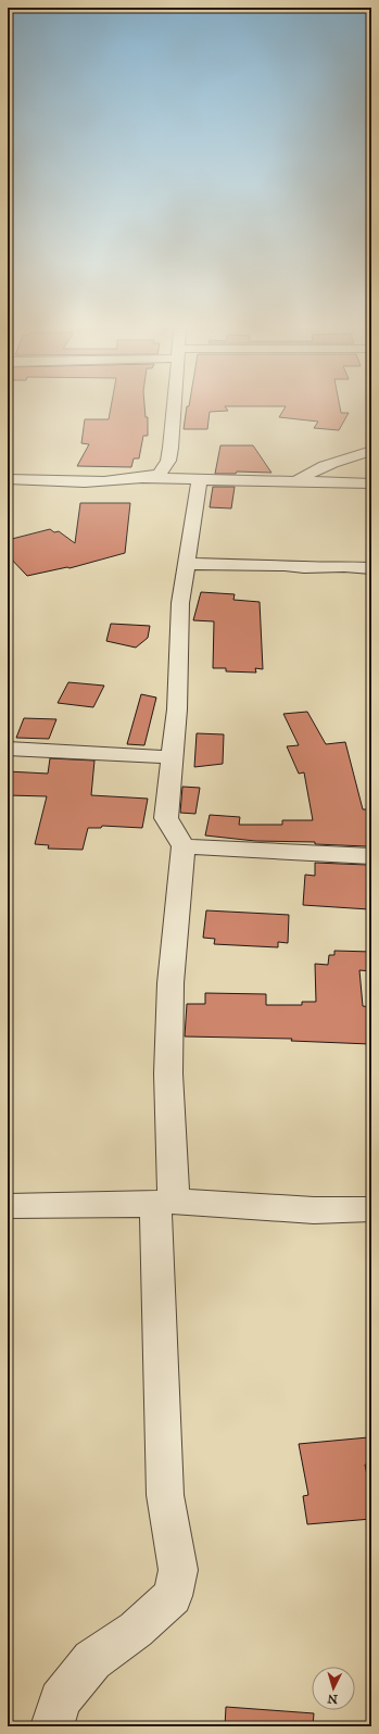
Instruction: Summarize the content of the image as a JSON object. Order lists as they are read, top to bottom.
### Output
{
  "north": "bottom"
}
